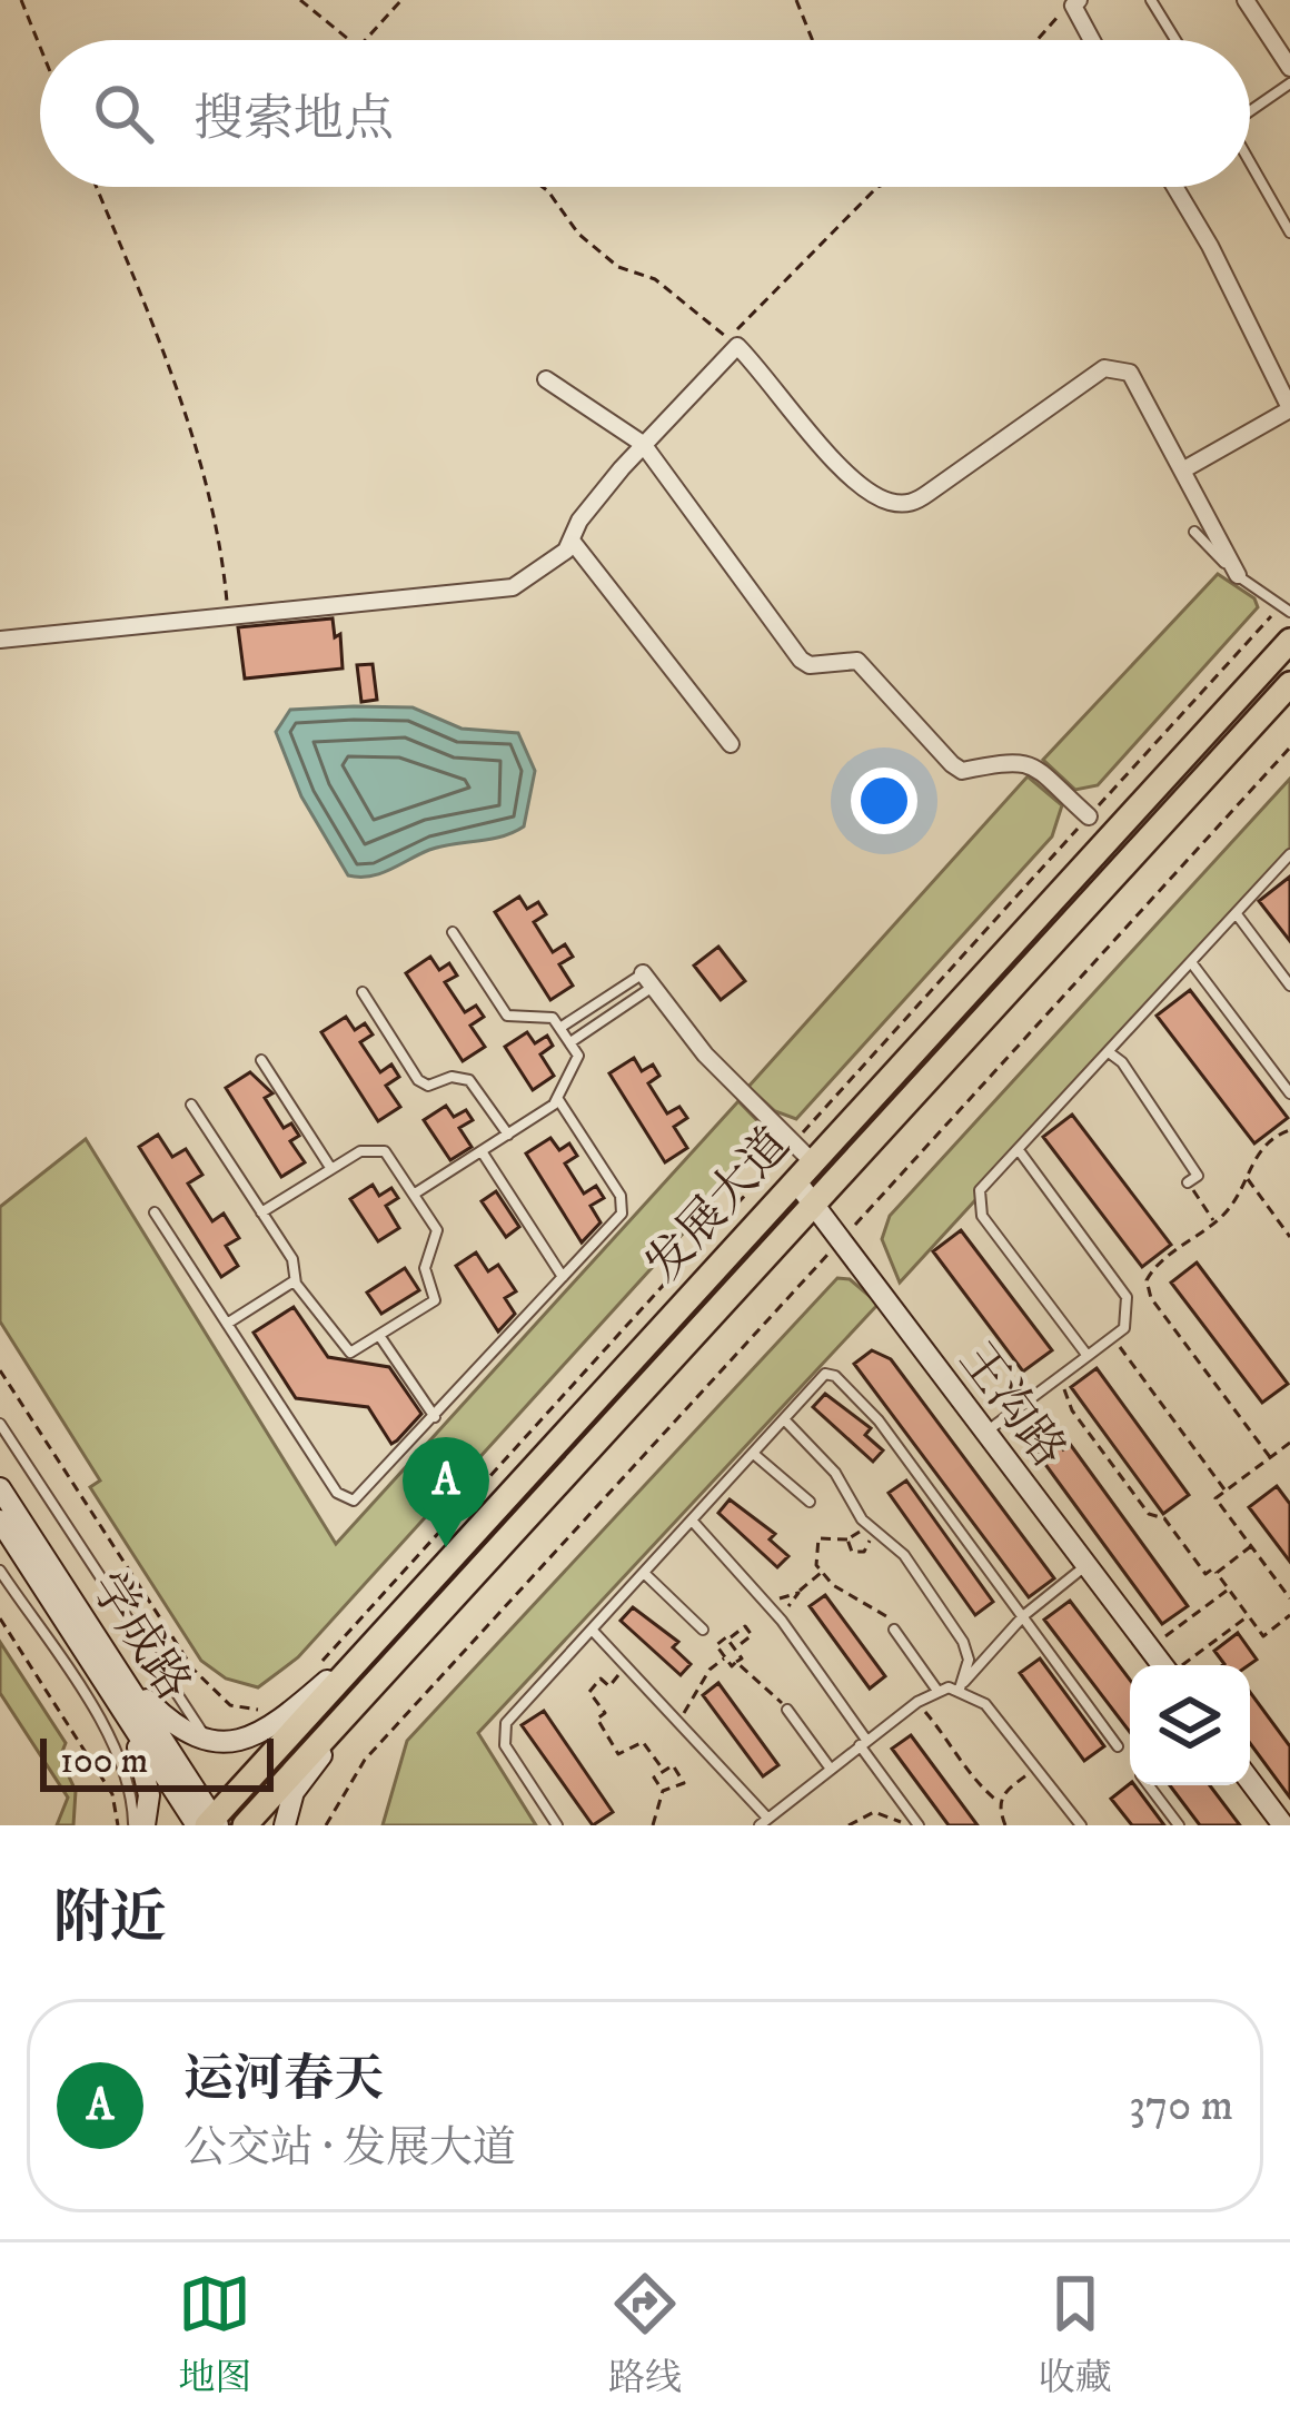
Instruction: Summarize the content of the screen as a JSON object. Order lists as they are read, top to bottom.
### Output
{
  "streets": {
    "main road": ["发展大道", "王沟路", "学成路"]
  },
  "crossings": [
    ["发展大道", "王沟路"],
    ["发展大道", "学成路"]
  ],
  "scale_bar": "100 m",
  "page": {
    "search": "搜索地点",
    "pins": "A",
    "scale": "100 m",
    "heading": "附近",
    "list": [
      {
        "mark": "A",
        "name": "运河春天",
        "note": "公交站 · 发展大道",
        "value": "370 m"
      }
    ],
    "nav": ["地图", "路线", "收藏"]
  }
}
